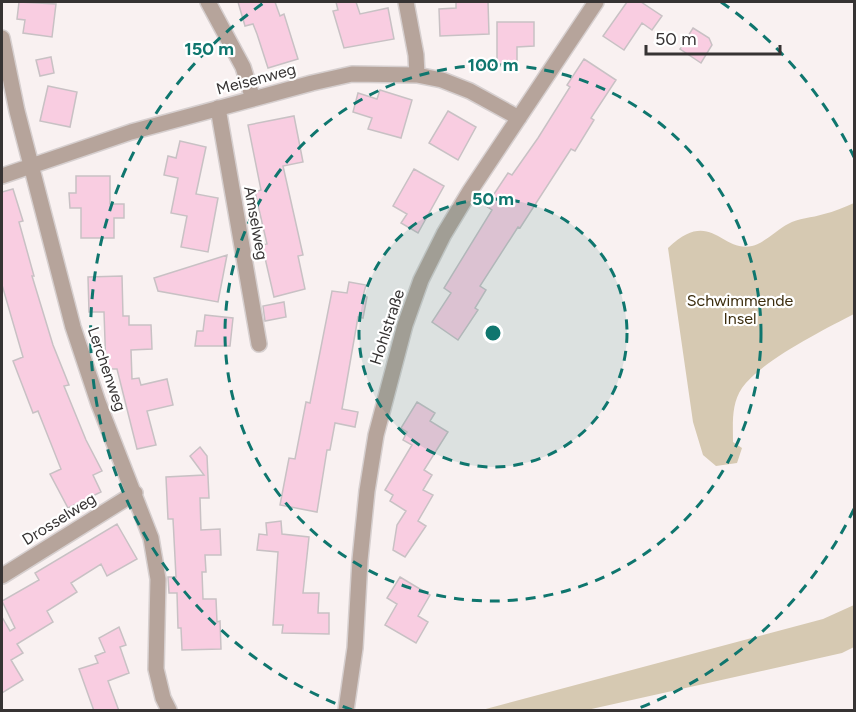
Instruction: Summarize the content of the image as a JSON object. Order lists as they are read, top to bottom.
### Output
{
  "streets": {
    "street": [
      "Meisenweg",
      "Amselweg",
      "Hohlstraße",
      "Lerchenweg",
      "Drosselweg"
    ]
  },
  "crossings": [
    ["Meisenweg", "Amselweg"],
    ["Meisenweg", "Hohlstraße"],
    ["Meisenweg", "Lerchenweg"],
    ["Lerchenweg", "Drosselweg"]
  ],
  "parks": ["Schwimmende Insel"],
  "scale_bar": "50 m",
  "rings": ["150 m", "100 m", "50 m"]
}
